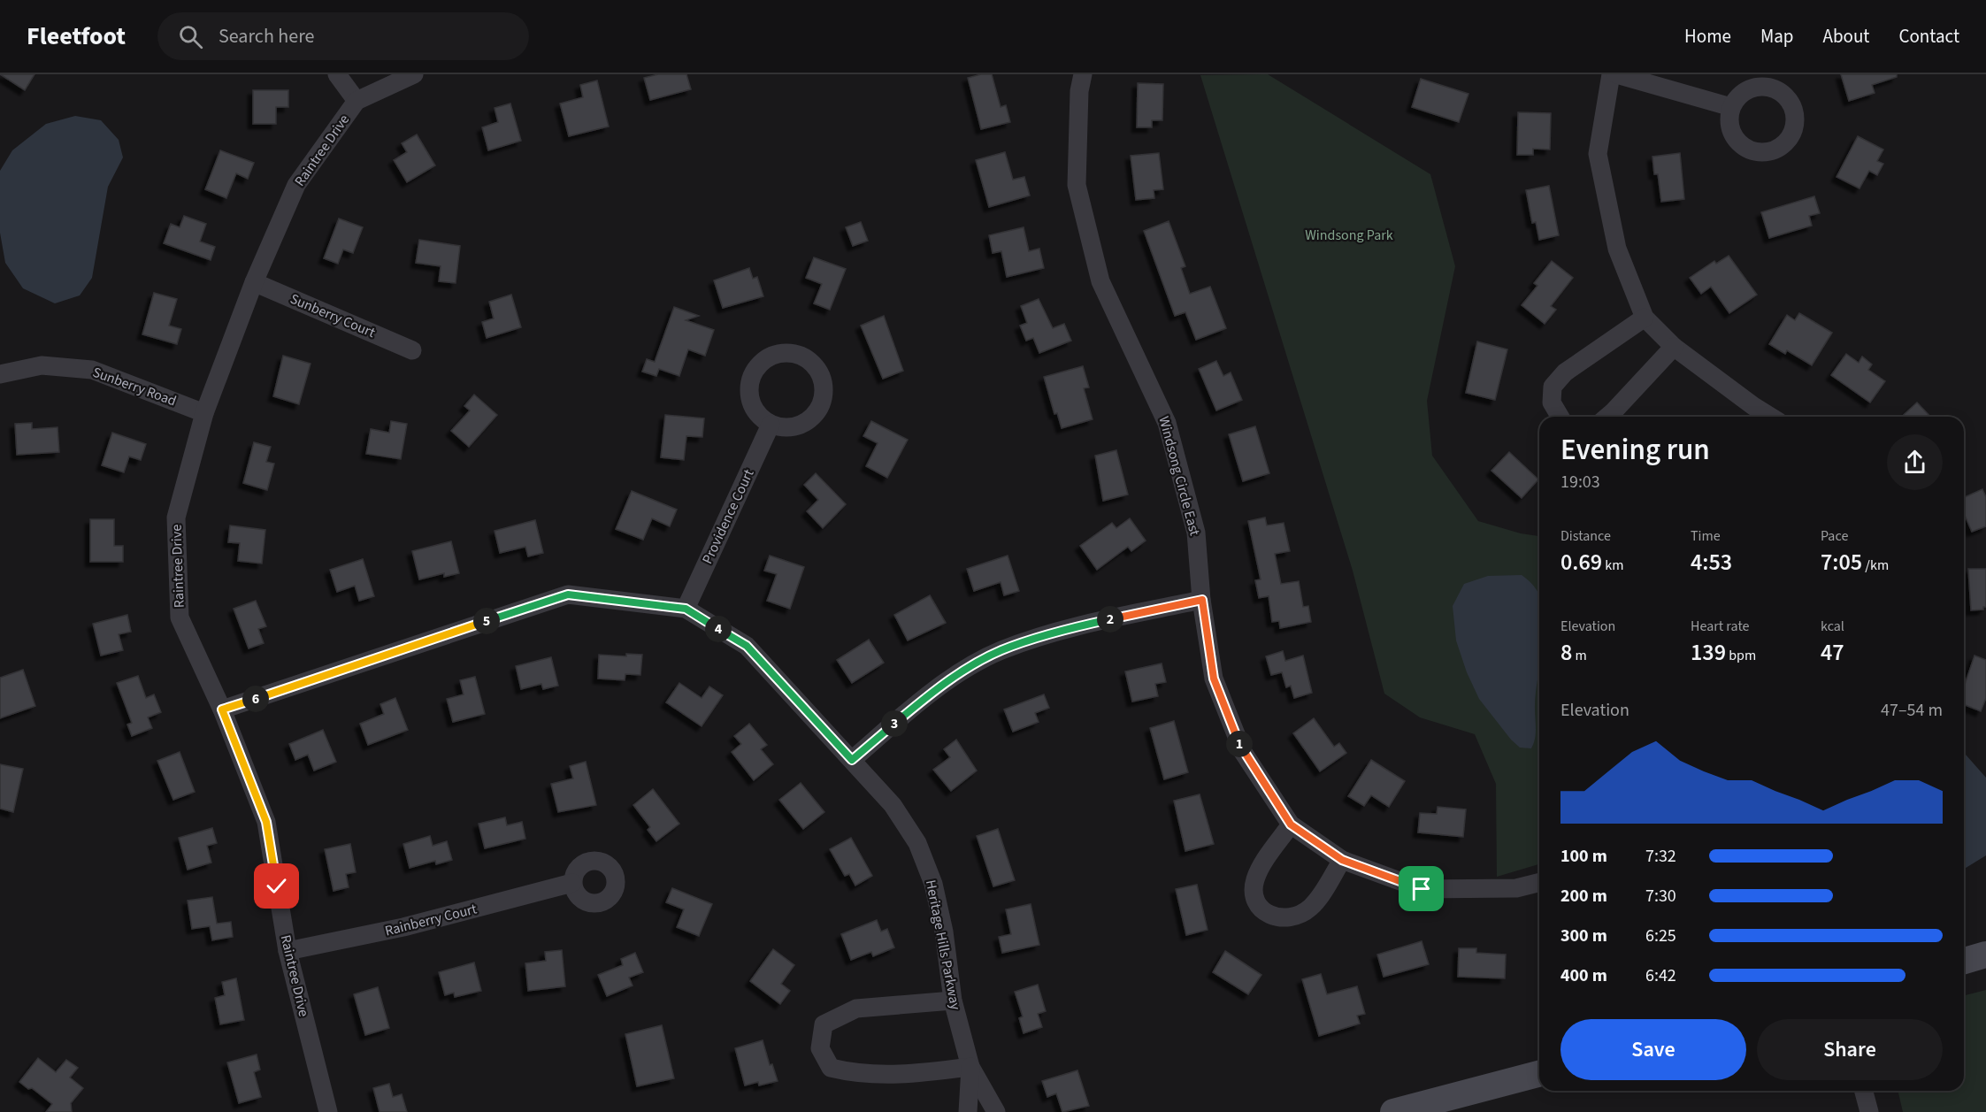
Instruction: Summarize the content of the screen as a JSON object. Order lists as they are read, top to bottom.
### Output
{
  "streets": {
    "street": [
      "Raintree Drive",
      "Sunberry Court",
      "Sunberry Road",
      "Windsong Circle East",
      "Providence Court",
      "Rainberry Court",
      "Heritage Hills Parkway"
    ]
  },
  "crossings": [
    ["Raintree Drive", "Sunberry Court"],
    ["Raintree Drive", "Sunberry Road"],
    ["Raintree Drive", "Rainberry Court"],
    ["Raintree Drive", "Heritage Hills Parkway"],
    ["Providence Court", "Heritage Hills Parkway"]
  ],
  "parks": ["Windsong Park"],
  "page": {
    "header": "Fleetfoot",
    "search": "Search here",
    "nav": [
      "Home",
      "Map",
      "About",
      "Contact"
    ],
    "heading": ["Evening run", "19:03"],
    "stats": [
      ["Distance", "0.69 km"],
      ["Time", "4:53"],
      ["Pace", "7:05 /km"],
      ["Elevation", "8 m"],
      ["Heart rate", "139 bpm"],
      ["kcal", "47"]
    ],
    "pins": [
      "2",
      "5",
      "4",
      "6",
      "3",
      "1"
    ],
    "chart": ["Elevation", "47–54 m"],
    "list": [
      {
        "name": "100 m",
        "note": "7:32"
      },
      {
        "name": "200 m",
        "note": "7:30"
      },
      {
        "name": "300 m",
        "note": "6:25"
      },
      {
        "name": "400 m",
        "note": "6:42"
      }
    ],
    "buttons": ["Save", "Share"]
  }
}
